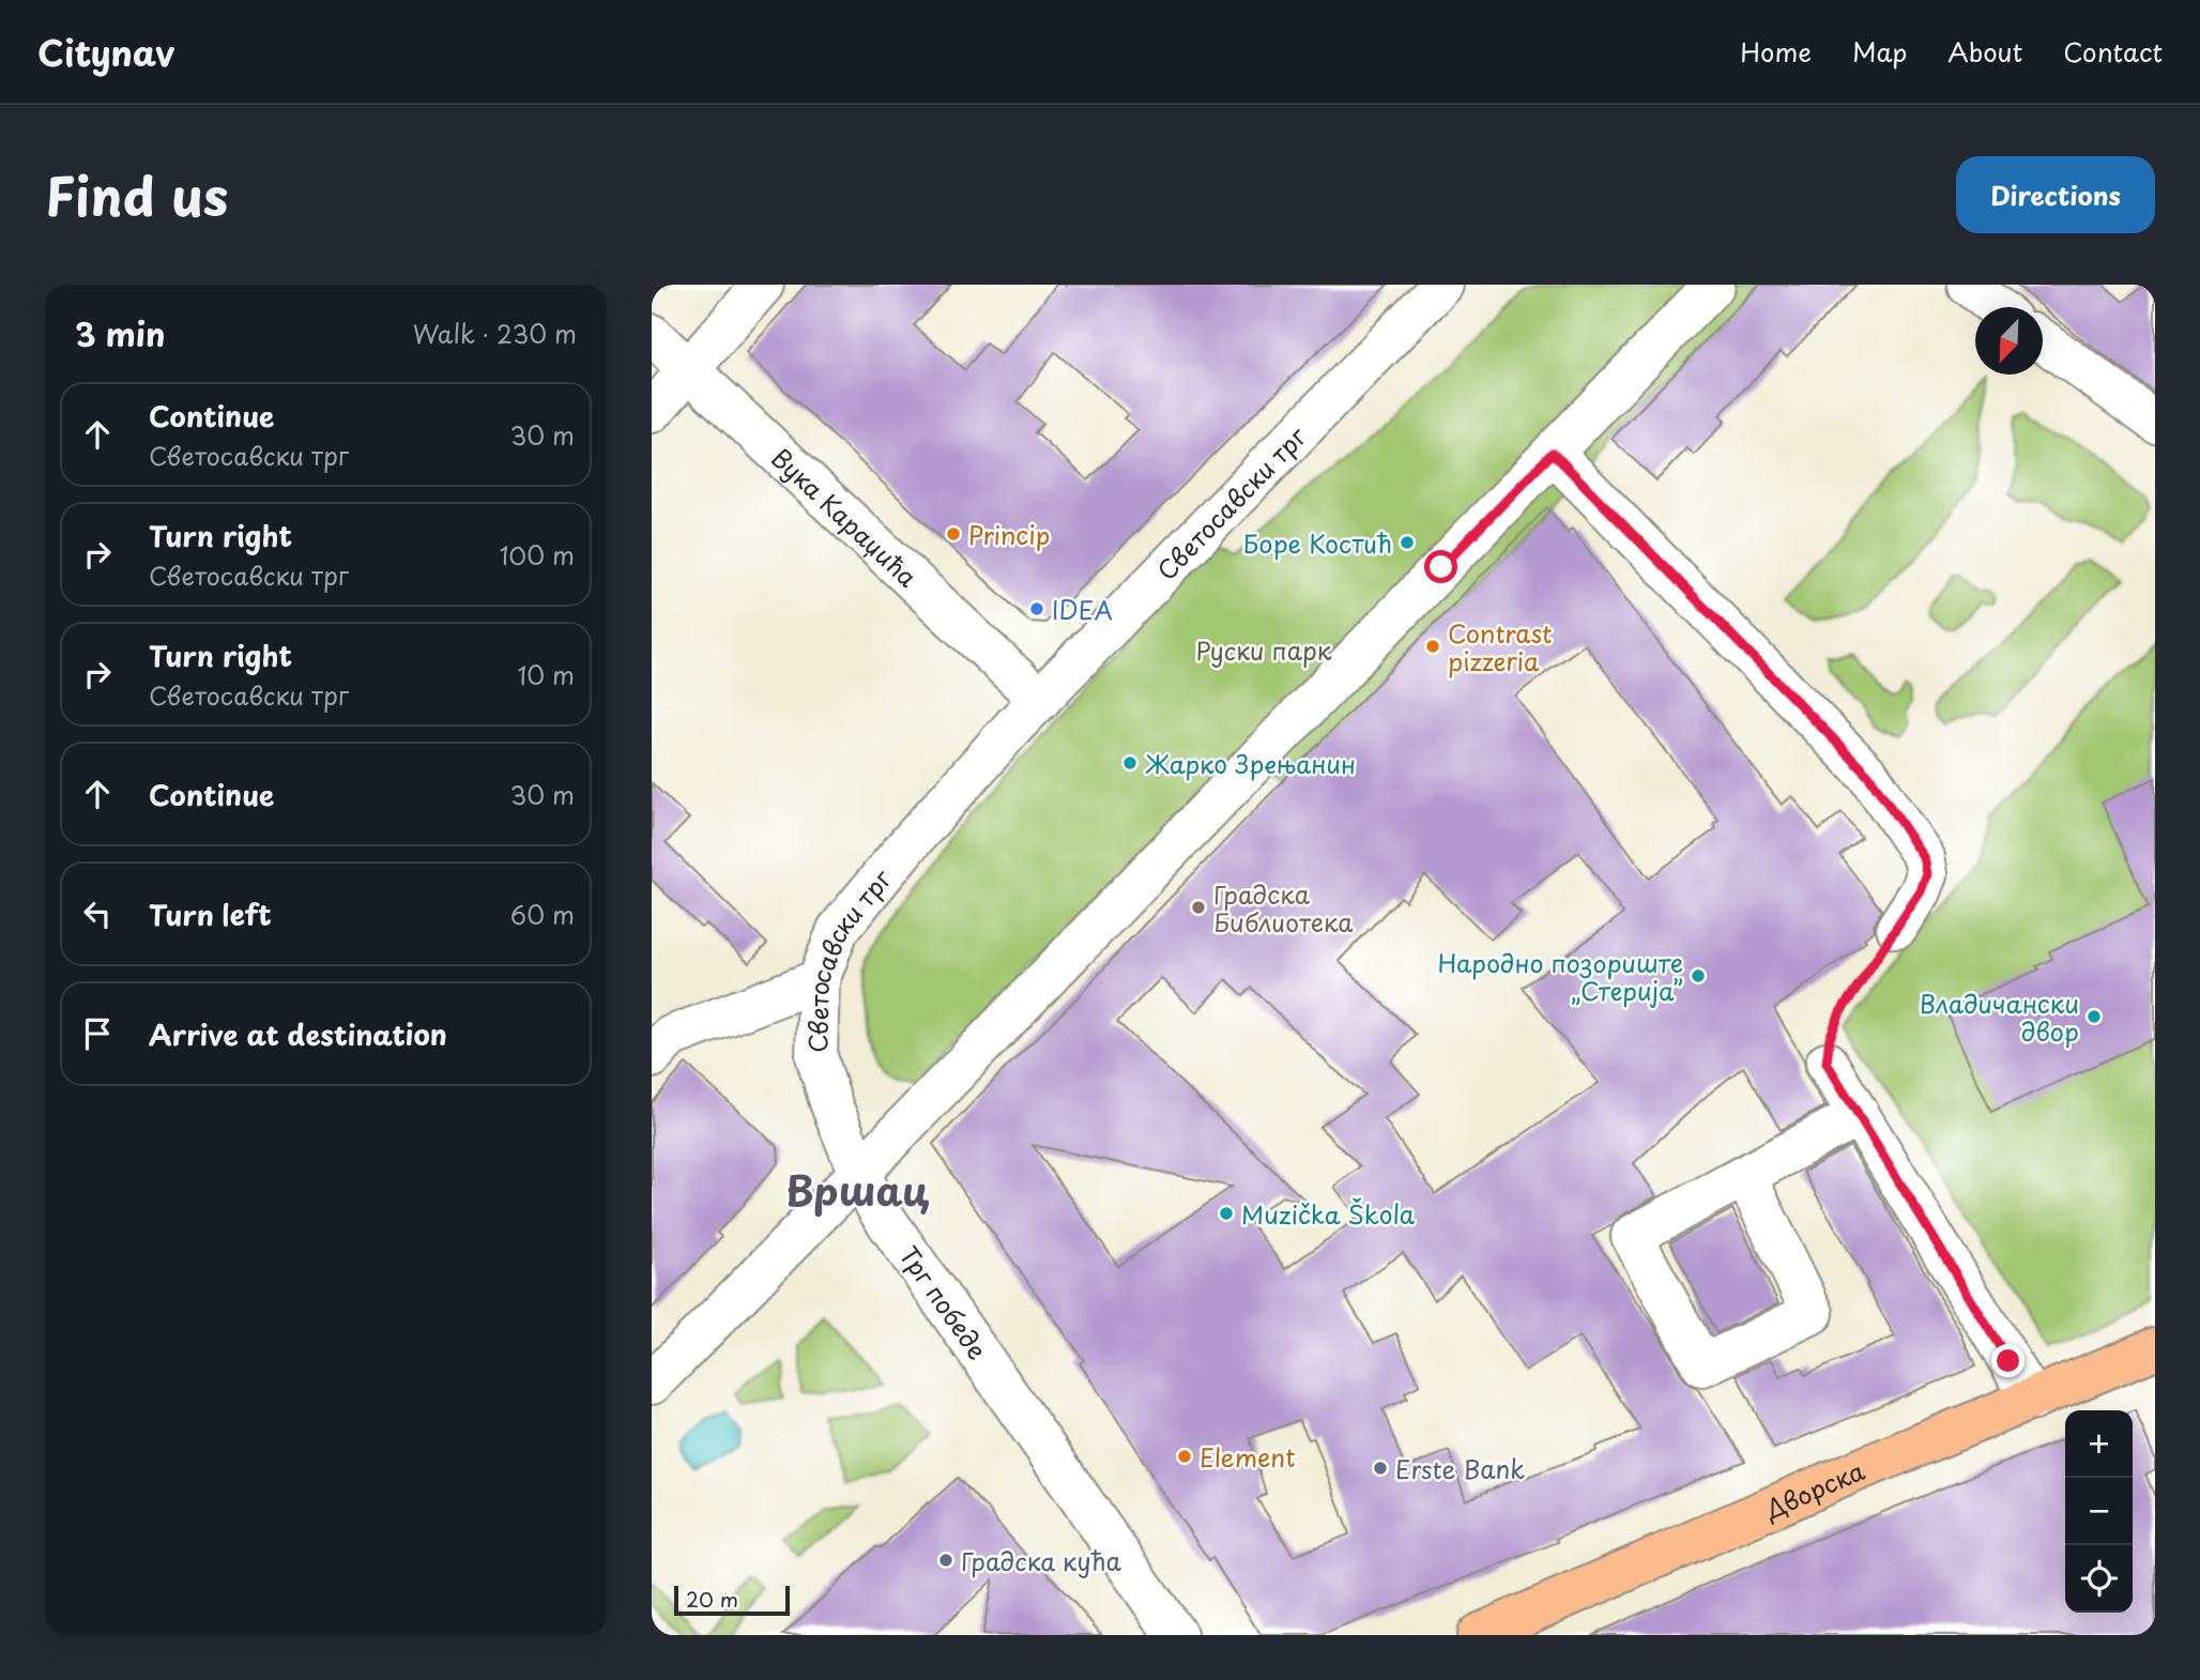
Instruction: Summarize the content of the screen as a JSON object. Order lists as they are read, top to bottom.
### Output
{
  "streets": {
    "main road": ["Дворска"],
    "street": ["Светосавски трг", "Вука Караџића", "Трг победе"]
  },
  "crossings": [
    ["Светосавски трг", "Вука Караџића"],
    ["Светосавски трг", "Трг победе"]
  ],
  "districts": ["Вршац"],
  "parks": ["Руски парк"],
  "places": [
    "Princip",
    "Боре Костић",
    "IDEA",
    "Contrast pizzeria",
    "Жарко Зрењанин",
    "Градска Библиотека",
    "Народно позориште „Стерија”",
    "Владичански двор",
    "Muzička Škola",
    "Element",
    "Erste Bank",
    "Градска кућа"
  ],
  "scale_bar": "20 m",
  "north": "bottom left",
  "page": {
    "header": "Citynav",
    "nav": [
      "Home",
      "Map",
      "About",
      "Contact"
    ],
    "title": "Find us",
    "buttons": "Directions",
    "heading": ["3 min", "Walk · 230 m"],
    "list": [
      ["Continue", "Светосавски трг", "30 m"],
      ["Turn right", "Светосавски трг", "100 m"],
      ["Turn right", "Светосавски трг", "10 m"],
      ["Continue", "30 m"],
      ["Turn left", "60 m"],
      "Arrive at destination"
    ],
    "map_buttons": ["+", "−"],
    "scale": "20 m"
  }
}
